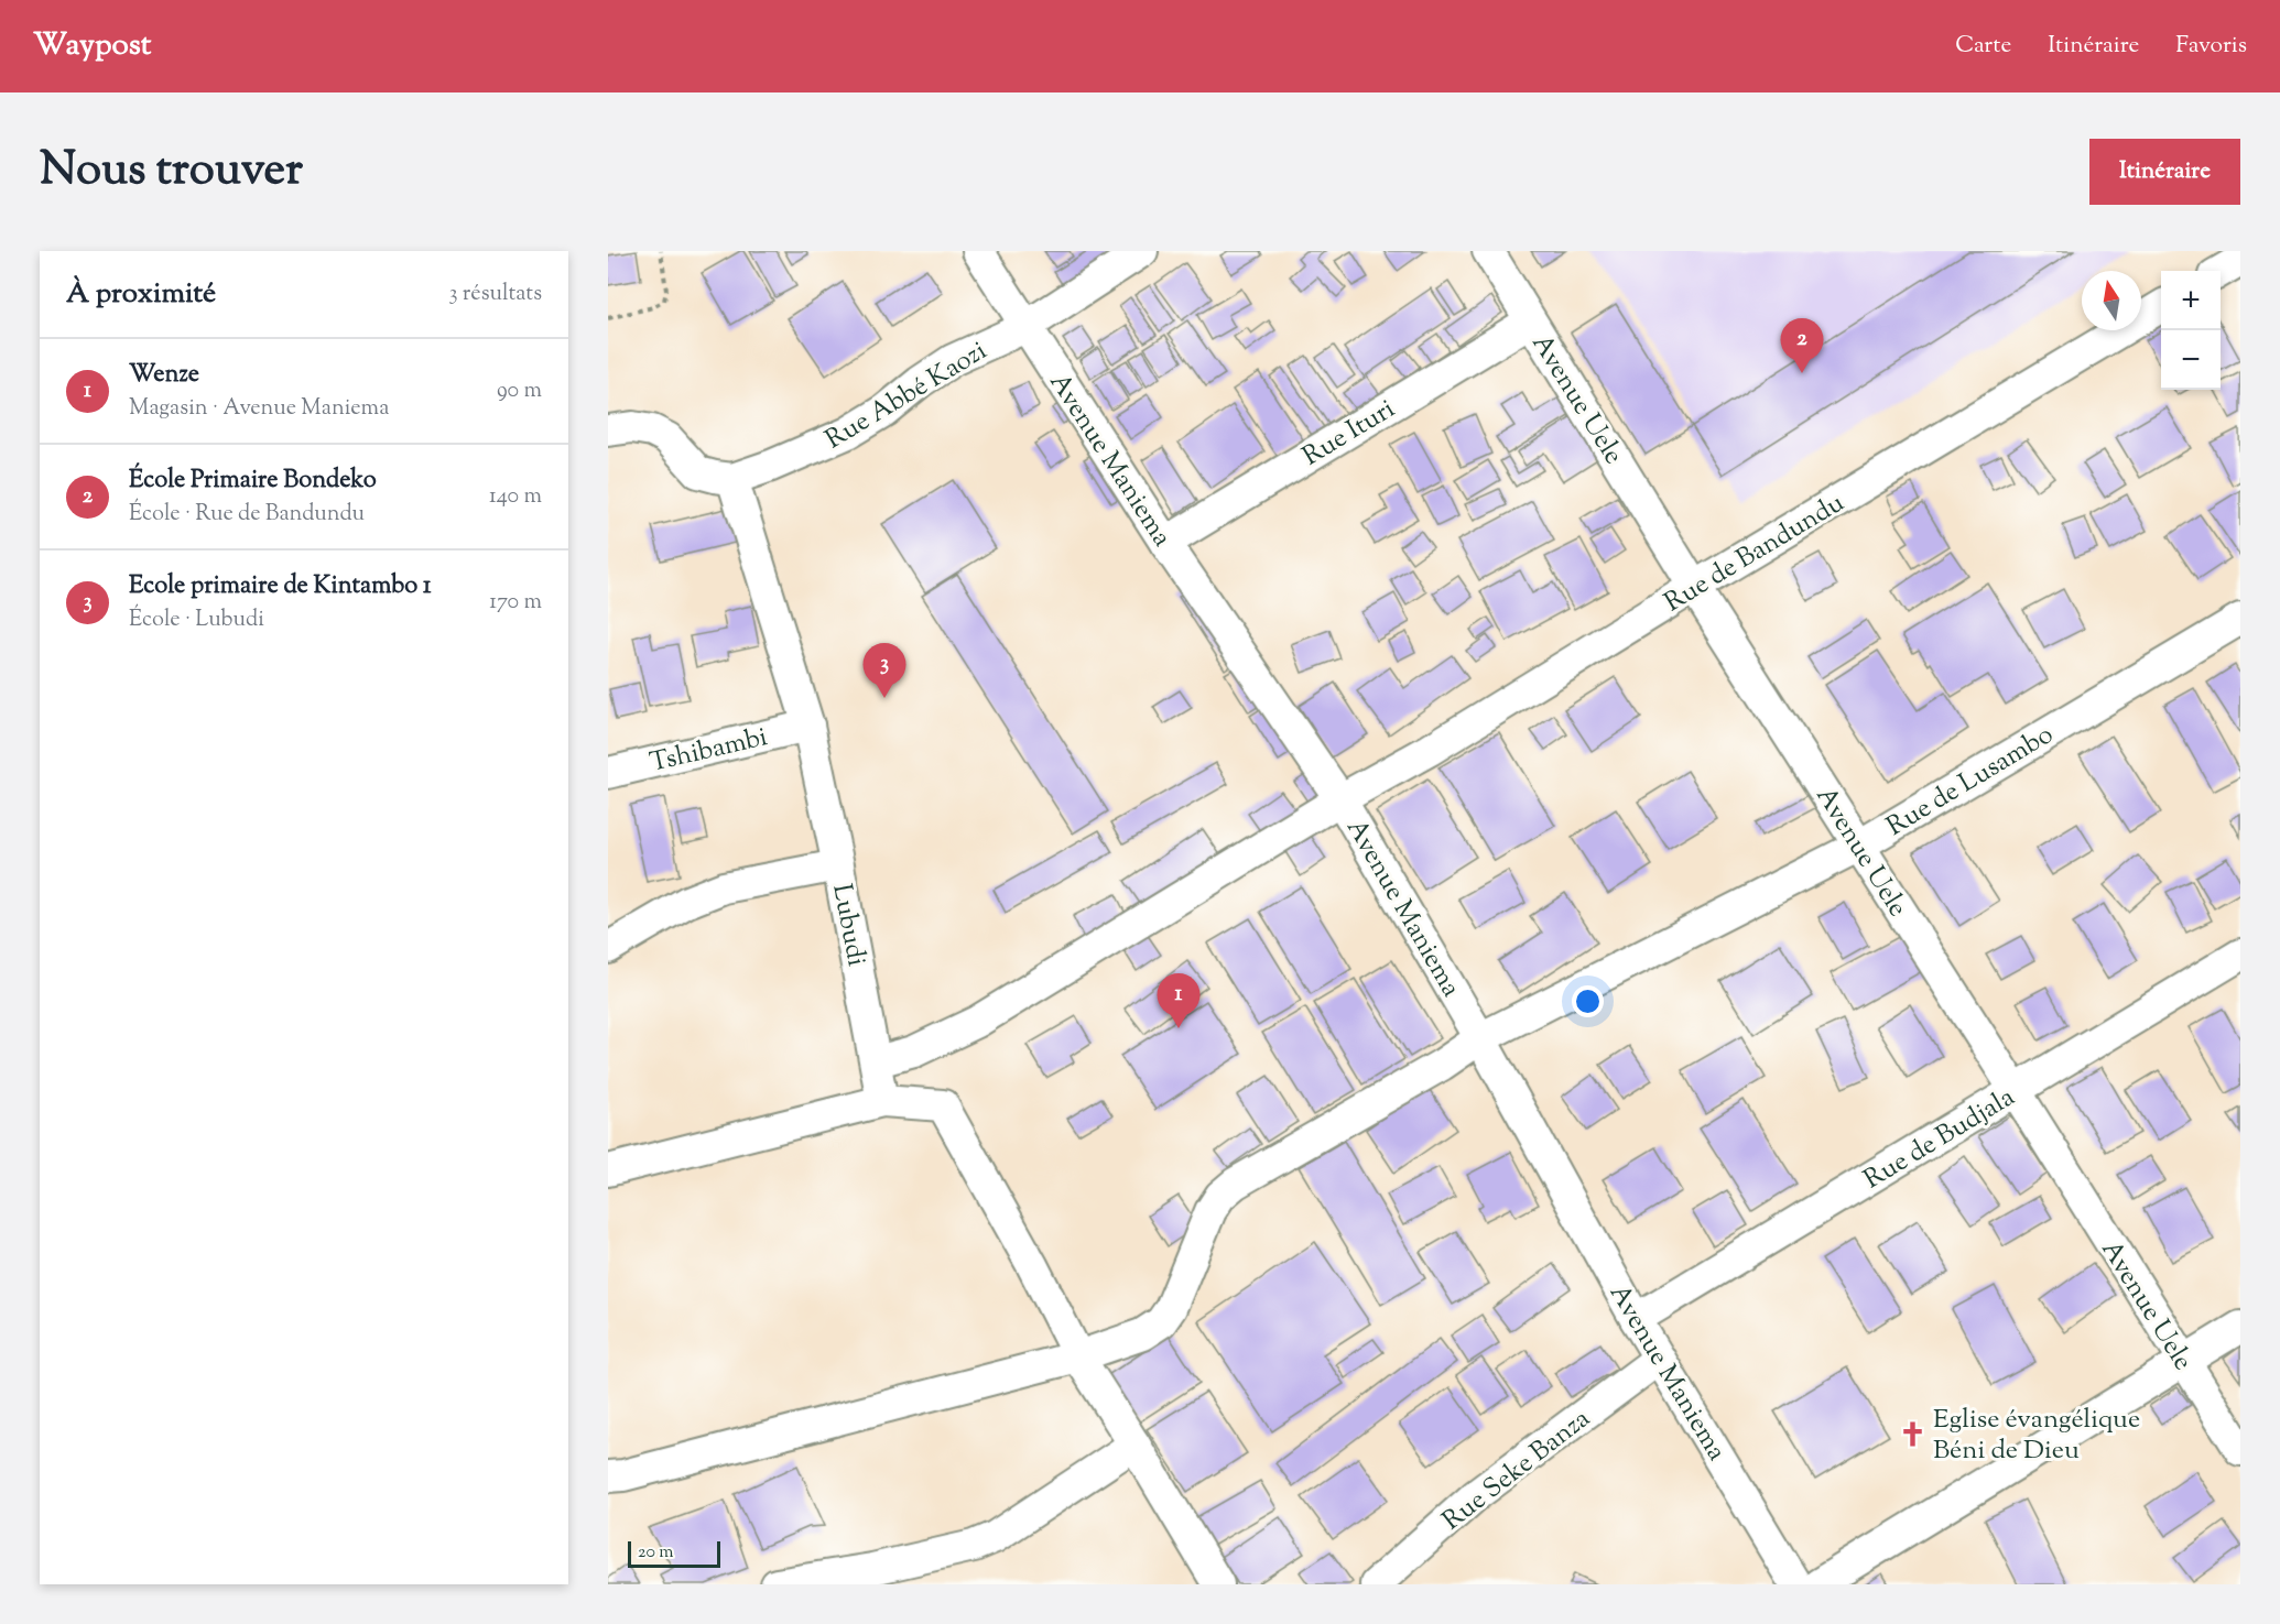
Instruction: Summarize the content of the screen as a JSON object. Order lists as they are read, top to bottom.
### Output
{
  "streets": {
    "street": [
      "Rue Abbé Kaozi",
      "Avenue Uele",
      "Rue Ituri",
      "Avenue Maniema",
      "Rue de Bandundu",
      "Tshibambi",
      "Rue de Lusambo",
      "Lubudi",
      "Rue de Budjala",
      "Rue Seke Banza"
    ]
  },
  "crossings": [
    ["Rue Abbé Kaozi", "Avenue Maniema"],
    ["Rue Abbé Kaozi", "Lubudi"],
    ["Avenue Uele", "Rue Ituri"],
    ["Avenue Uele", "Rue de Bandundu"],
    ["Avenue Uele", "Rue de Lusambo"],
    ["Avenue Uele", "Rue de Budjala"],
    ["Rue Ituri", "Avenue Maniema"],
    ["Avenue Maniema", "Rue de Bandundu"],
    ["Avenue Maniema", "Rue de Lusambo"],
    ["Avenue Maniema", "Rue de Budjala"],
    ["Avenue Maniema", "Rue Seke Banza"],
    ["Rue de Bandundu", "Lubudi"],
    ["Tshibambi", "Lubudi"]
  ],
  "places": {
    "church": ["Eglise évangélique Béni de Dieu"]
  },
  "scale_bar": "20 m",
  "north": "top",
  "page": {
    "header": "Waypost",
    "nav": ["Carte", "Itinéraire", "Favoris"],
    "title": "Nous trouver",
    "buttons": "Itinéraire",
    "heading": ["À proximité", "3 résultats"],
    "map_buttons": ["+", "−"],
    "pins": ["2", "3", "1"],
    "list": [
      {
        "mark": "1",
        "name": "Wenze",
        "note": "Magasin · Avenue Maniema",
        "value": "90 m"
      },
      {
        "mark": "2",
        "name": "École Primaire Bondeko",
        "note": "École · Rue de Bandundu",
        "value": "140 m"
      },
      {
        "mark": "3",
        "name": "Ecole primaire de Kintambo 1",
        "note": "École · Lubudi",
        "value": "170 m"
      }
    ],
    "scale": "20 m"
  }
}
